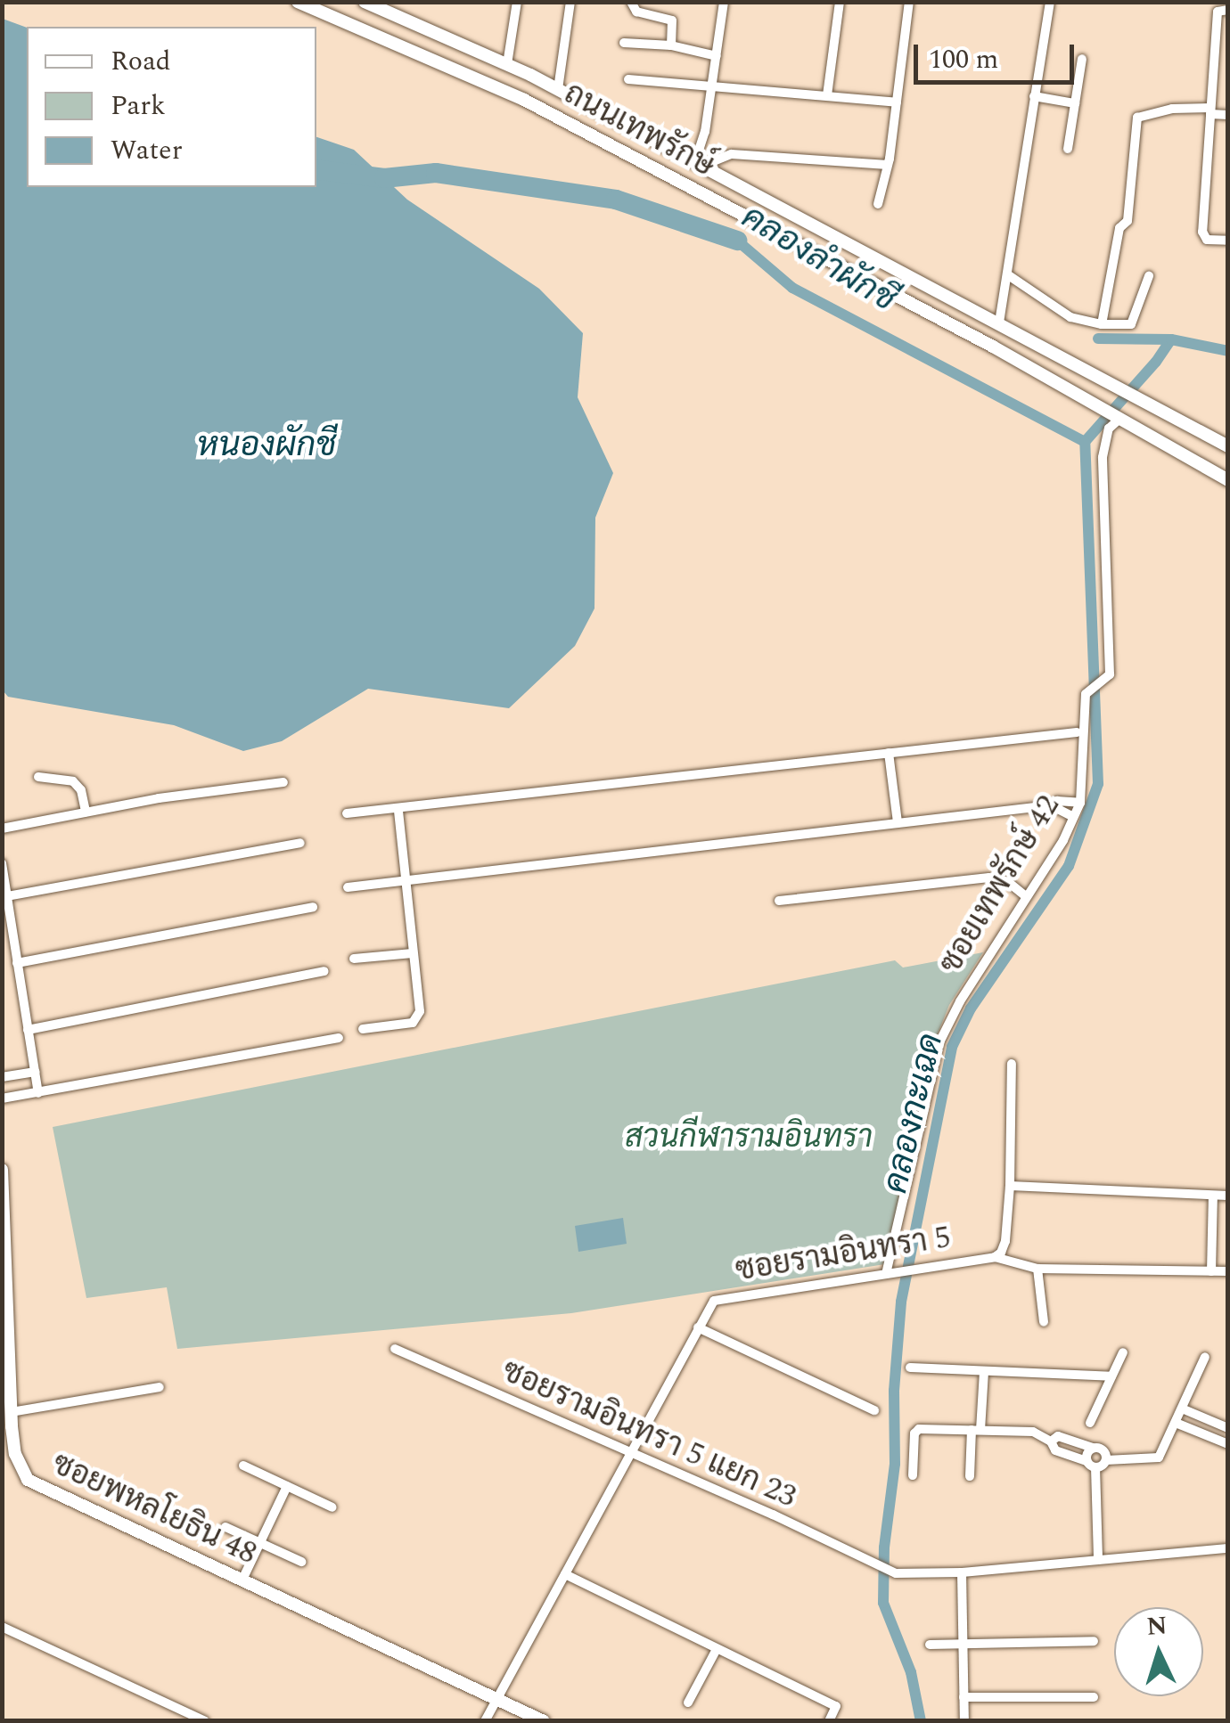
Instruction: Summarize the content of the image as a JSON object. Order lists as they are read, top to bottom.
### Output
{
  "streets": {
    "main road": ["ถนนเทพรักษ์", "ซอยพหลโยธิน 48"],
    "street": ["ซอยเทพรักษ์ 42", "ซอยรามอินทรา 5", "ซอยรามอินทรา 5 แยก 23"]
  },
  "crossings": [
    ["ถนนเทพรักษ์", "ซอยเทพรักษ์ 42"],
    ["ซอยเทพรักษ์ 42", "ซอยรามอินทรา 5"],
    ["ซอยรามอินทรา 5", "ซอยรามอินทรา 5 แยก 23"],
    ["ซอยรามอินทรา 5", "ซอยพหลโยธิน 48"]
  ],
  "water": ["คลองลำผักชี", "หนองผักชี", "คลองกะเฉด"],
  "parks": ["สวนกีฬารามอินทรา"],
  "legend": ["Road", "Park", "Water"],
  "scale_bar": "100 m",
  "north": "top"
}
